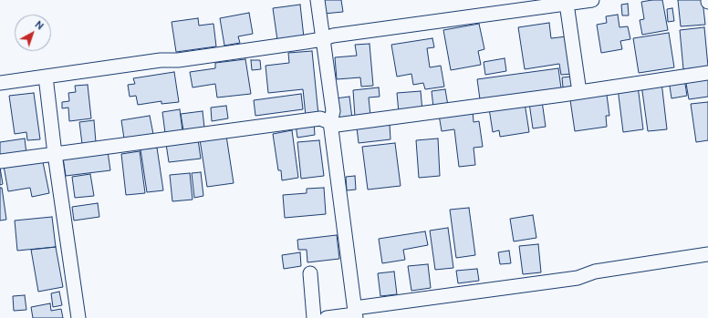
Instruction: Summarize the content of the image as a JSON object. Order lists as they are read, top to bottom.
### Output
{
  "north": "top right"
}
